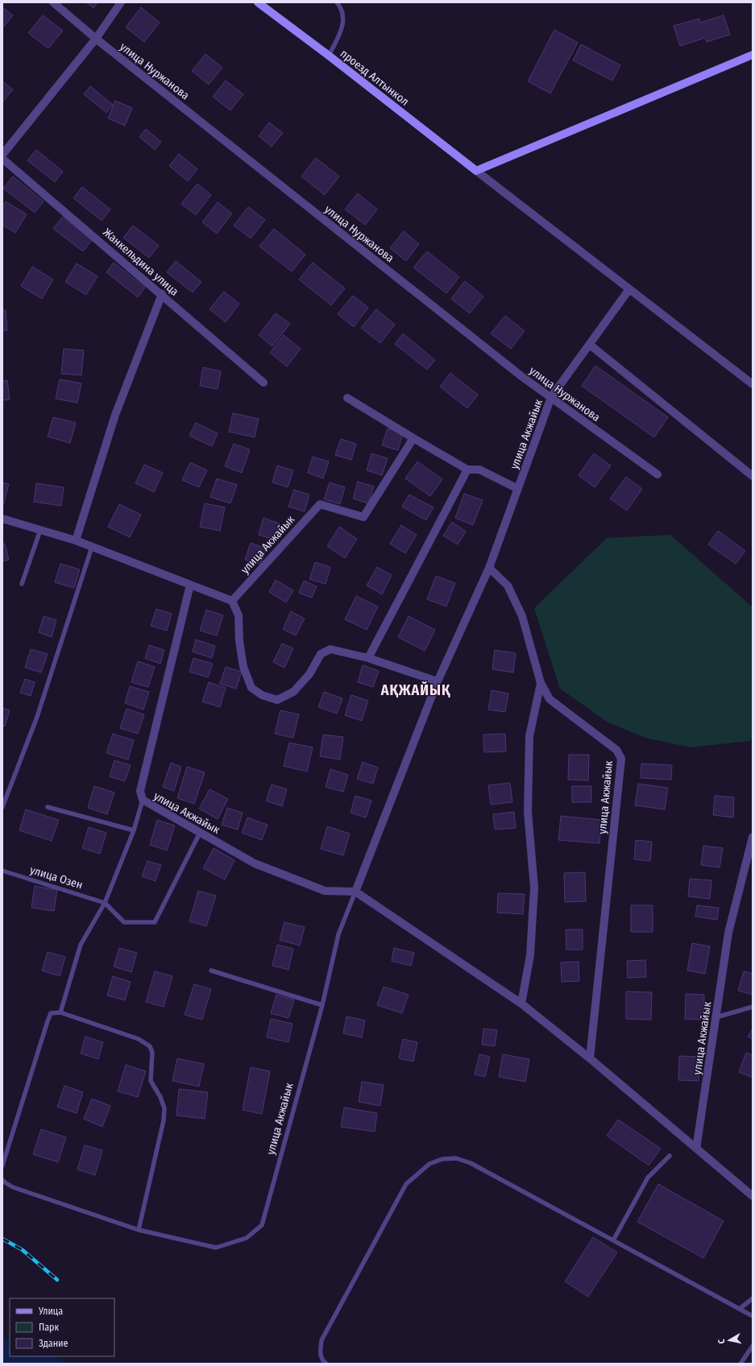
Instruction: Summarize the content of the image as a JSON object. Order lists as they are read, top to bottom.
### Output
{
  "streets": {
    "main road": ["проезд Алтынкол"],
    "street": ["улица Нуржанова", "Жанкельдина улица", "улица Акжайык"],
    "lane": ["улица Озен"]
  },
  "crossings": [
    ["улица Нуржанова", "улица Акжайык"]
  ],
  "districts": ["АҚЖАЙЫҚ"],
  "legend": ["Улица", "Парк", "Здание"],
  "north": "left"
}
